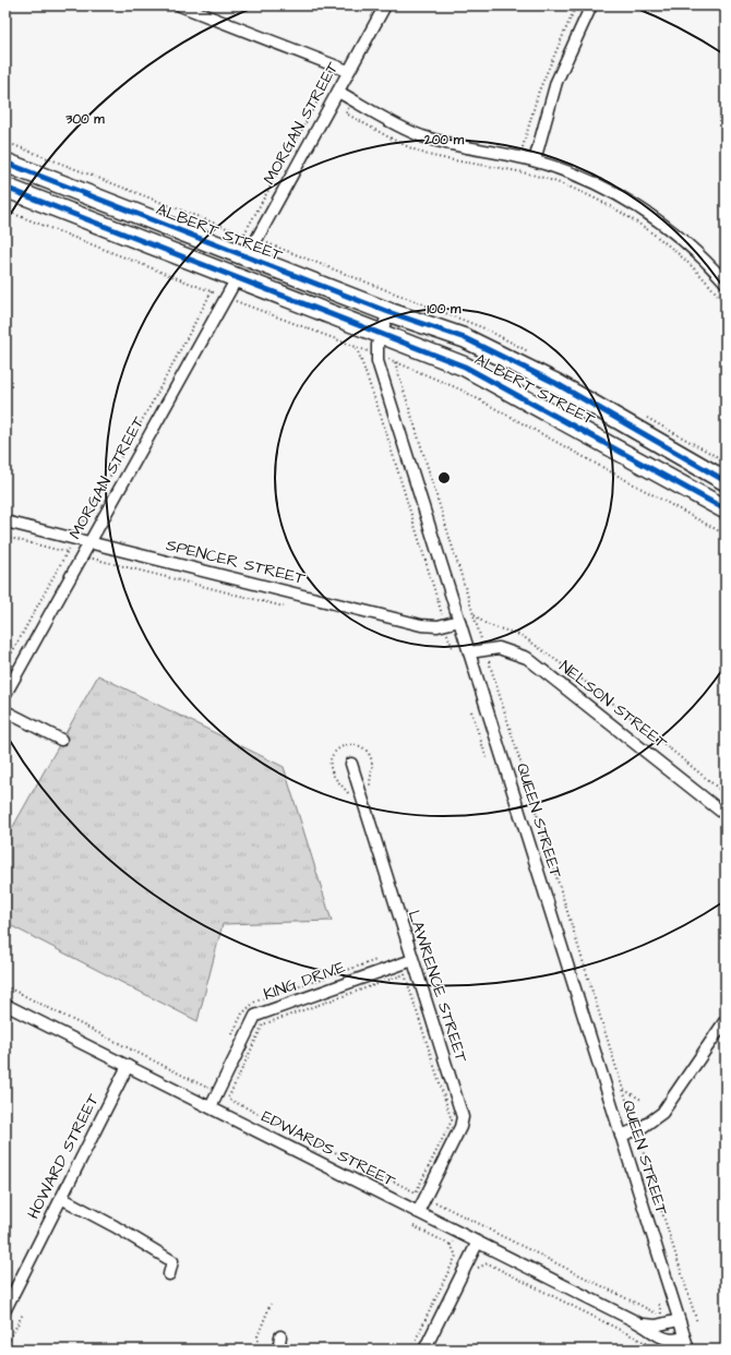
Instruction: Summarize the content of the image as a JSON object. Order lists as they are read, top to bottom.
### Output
{
  "streets": {
    "highway": ["ALBERT STREET"],
    "street": [
      "MORGAN STREET",
      "SPENCER STREET",
      "NELSON STREET",
      "QUEEN STREET",
      "KING DRIVE",
      "LAWRENCE STREET",
      "EDWARDS STREET",
      "HOWARD STREET"
    ]
  },
  "crossings": [
    ["MORGAN STREET", "ALBERT STREET"],
    ["MORGAN STREET", "SPENCER STREET"],
    ["ALBERT STREET", "QUEEN STREET"],
    ["SPENCER STREET", "QUEEN STREET"],
    ["NELSON STREET", "QUEEN STREET"],
    ["QUEEN STREET", "EDWARDS STREET"],
    ["KING DRIVE", "LAWRENCE STREET"],
    ["KING DRIVE", "EDWARDS STREET"],
    ["LAWRENCE STREET", "EDWARDS STREET"],
    ["EDWARDS STREET", "HOWARD STREET"]
  ],
  "rings": ["300 m", "200 m", "100 m"]
}
